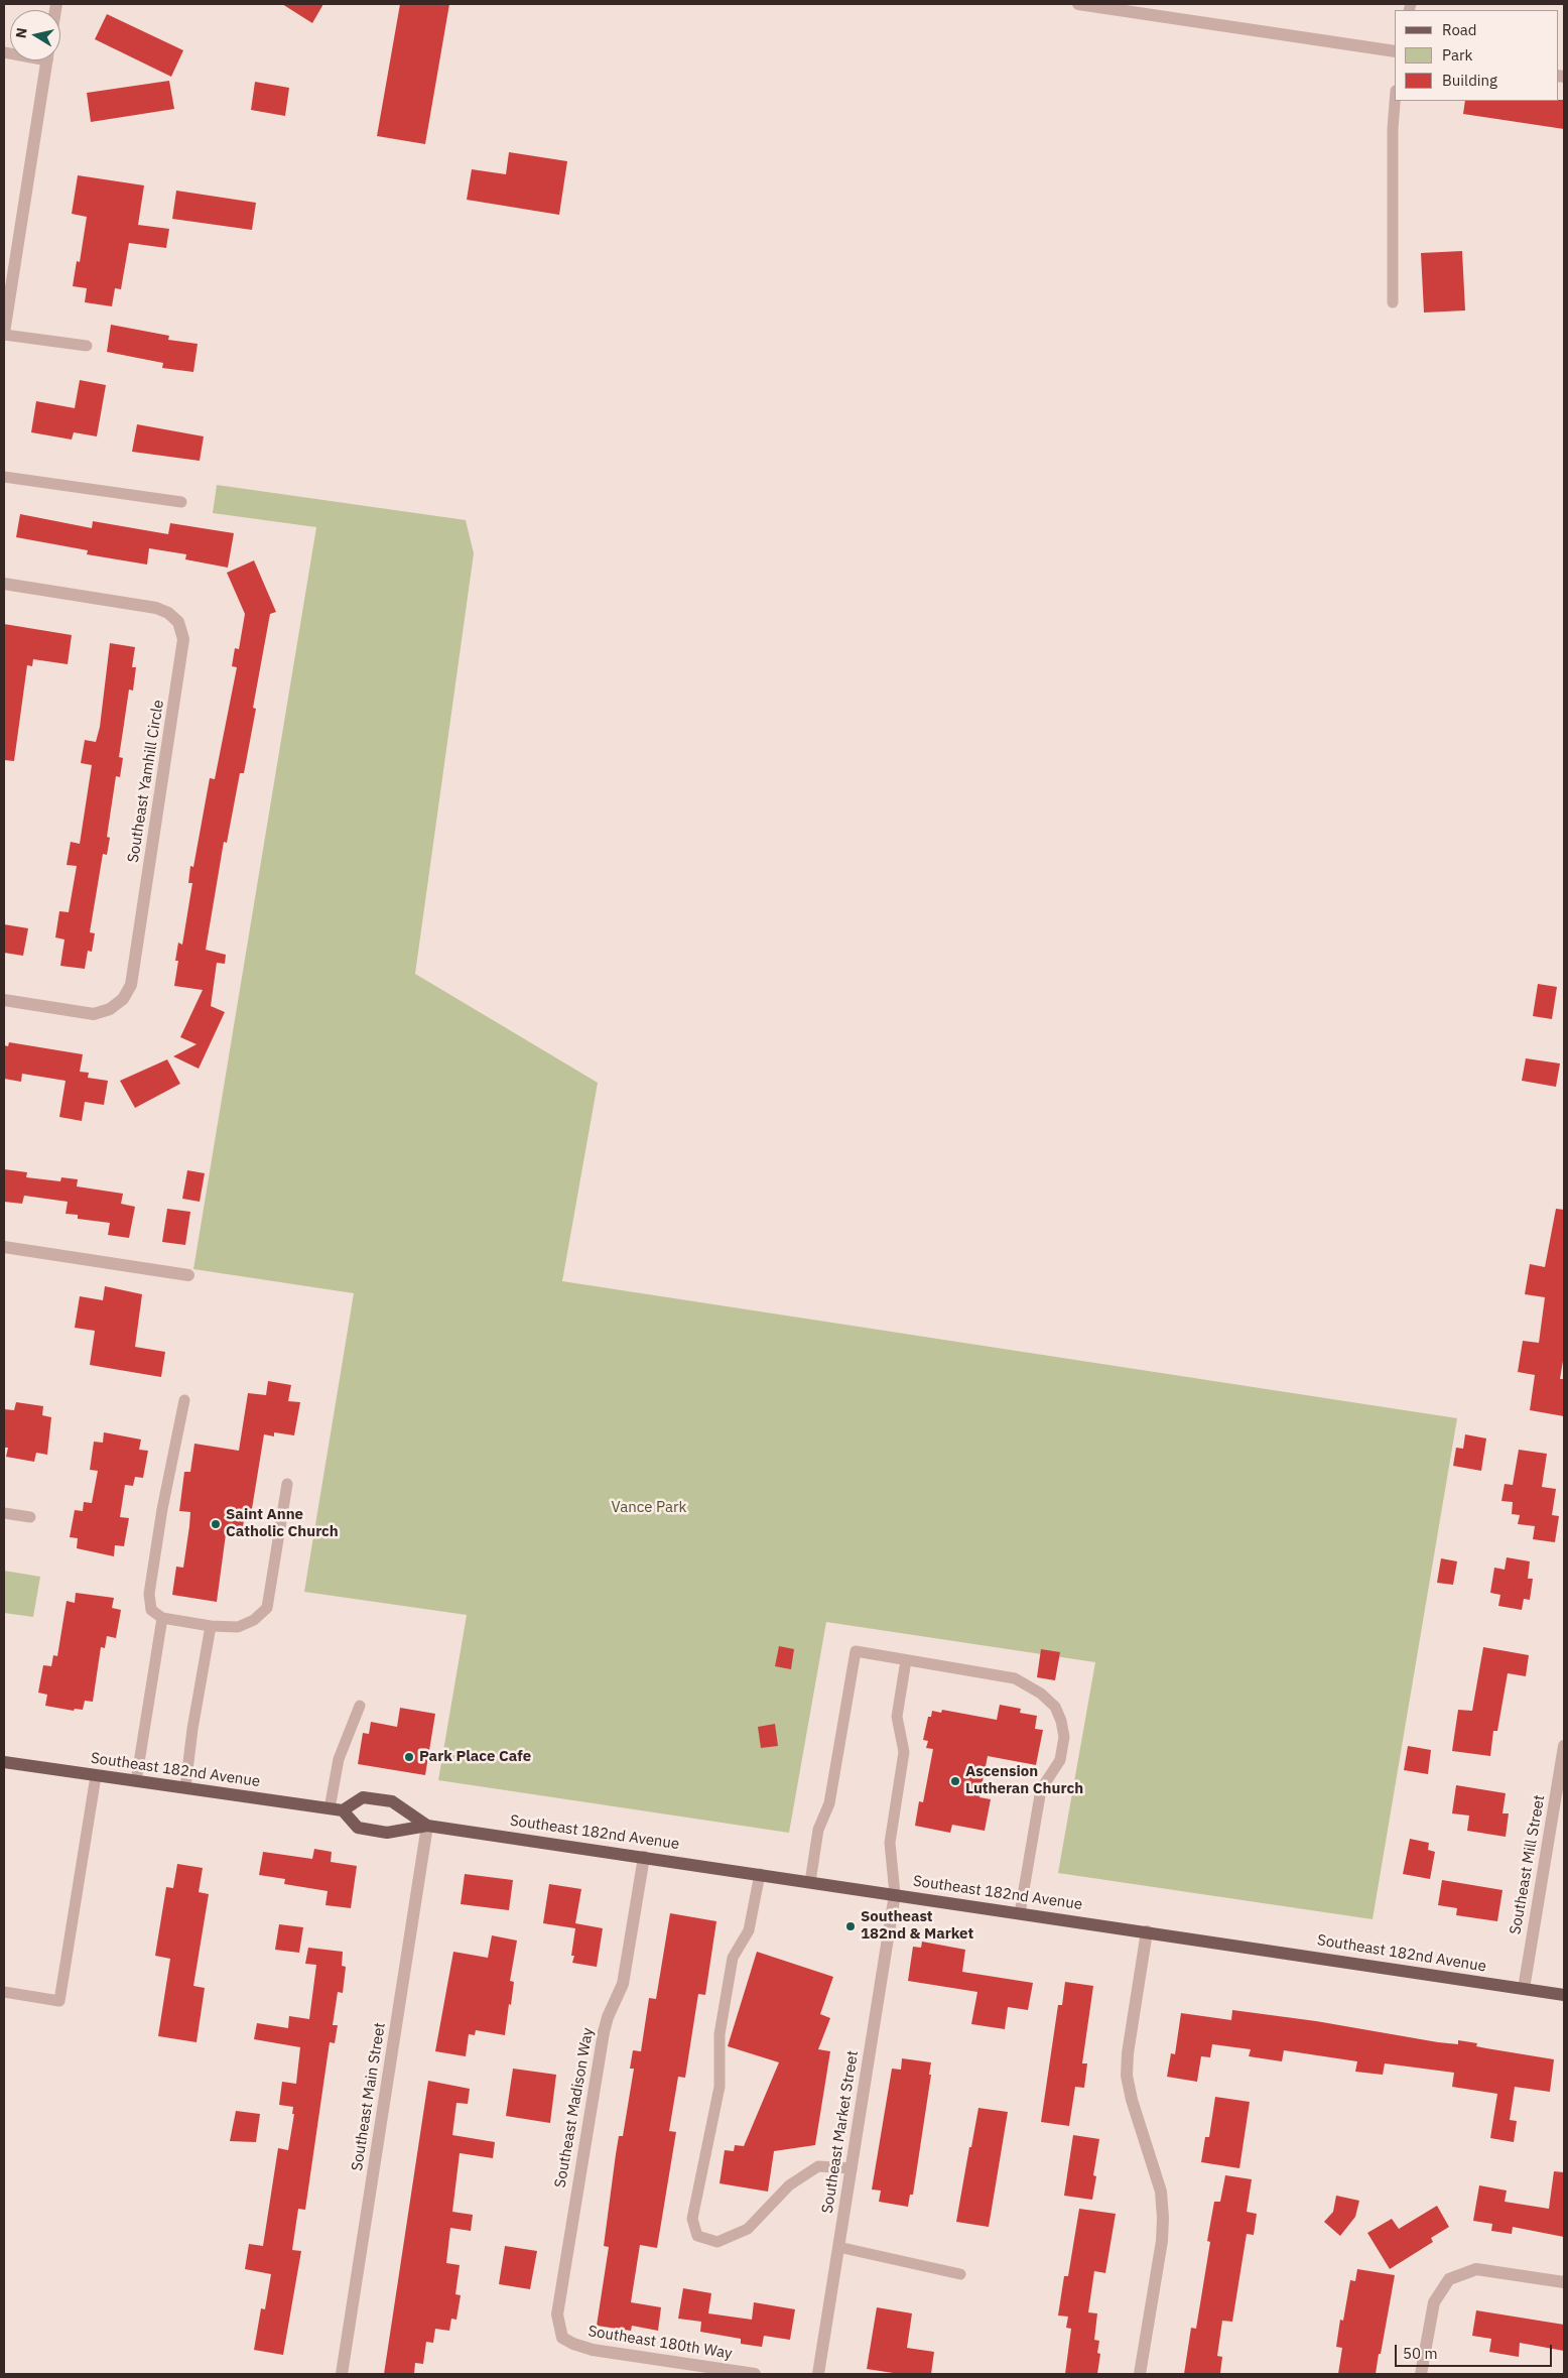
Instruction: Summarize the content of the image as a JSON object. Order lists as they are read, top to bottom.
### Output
{
  "streets": {
    "main road": ["Southeast 182nd Avenue"],
    "street": [
      "Southeast Yamhill Circle",
      "Southeast Mill Street",
      "Southeast Main Street",
      "Southeast Madison Way",
      "Southeast Market Street",
      "Southeast 180th Way"
    ]
  },
  "crossings": [
    ["Southeast 182nd Avenue", "Southeast Mill Street"],
    ["Southeast 182nd Avenue", "Southeast Main Street"],
    ["Southeast 182nd Avenue", "Southeast Madison Way"],
    ["Southeast 182nd Avenue", "Southeast Market Street"],
    ["Southeast Madison Way", "Southeast 180th Way"]
  ],
  "parks": ["Vance Park"],
  "places": [
    "Saint Anne Catholic Church",
    "Park Place Cafe",
    "Ascension Lutheran Church",
    "Southeast 182nd & Market"
  ],
  "legend": ["Road", "Park", "Building"],
  "scale_bar": "50 m",
  "north": "left"
}
